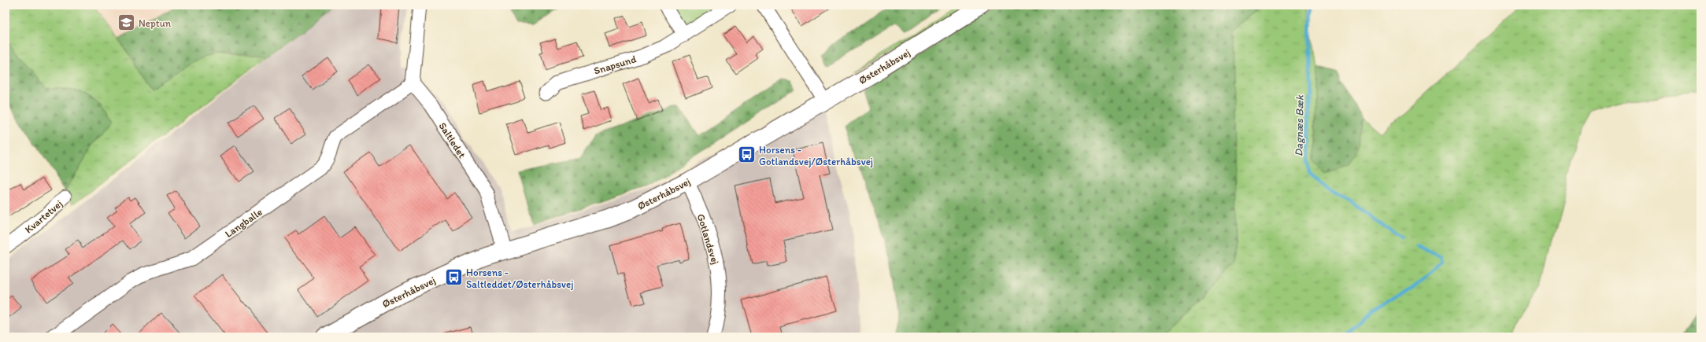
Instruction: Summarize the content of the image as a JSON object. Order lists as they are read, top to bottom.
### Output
{
  "streets": {
    "street": [
      "Snapsund",
      "Østerhåbsvej",
      "Saltledet",
      "Kvartetvej",
      "Langballe",
      "Gotlandsvej"
    ]
  },
  "crossings": [
    ["Østerhåbsvej", "Saltledet"],
    ["Østerhåbsvej", "Gotlandsvej"],
    ["Saltledet", "Langballe"]
  ],
  "water": ["Dagnæs Bæk"],
  "places": {
    "school or university": ["Neptun"],
    "bus stop": ["Horsens - Gotlandsvej/Østerhåbsvej", "Horsens - Saltleddet/Østerhåbsvej"]
  }
}
